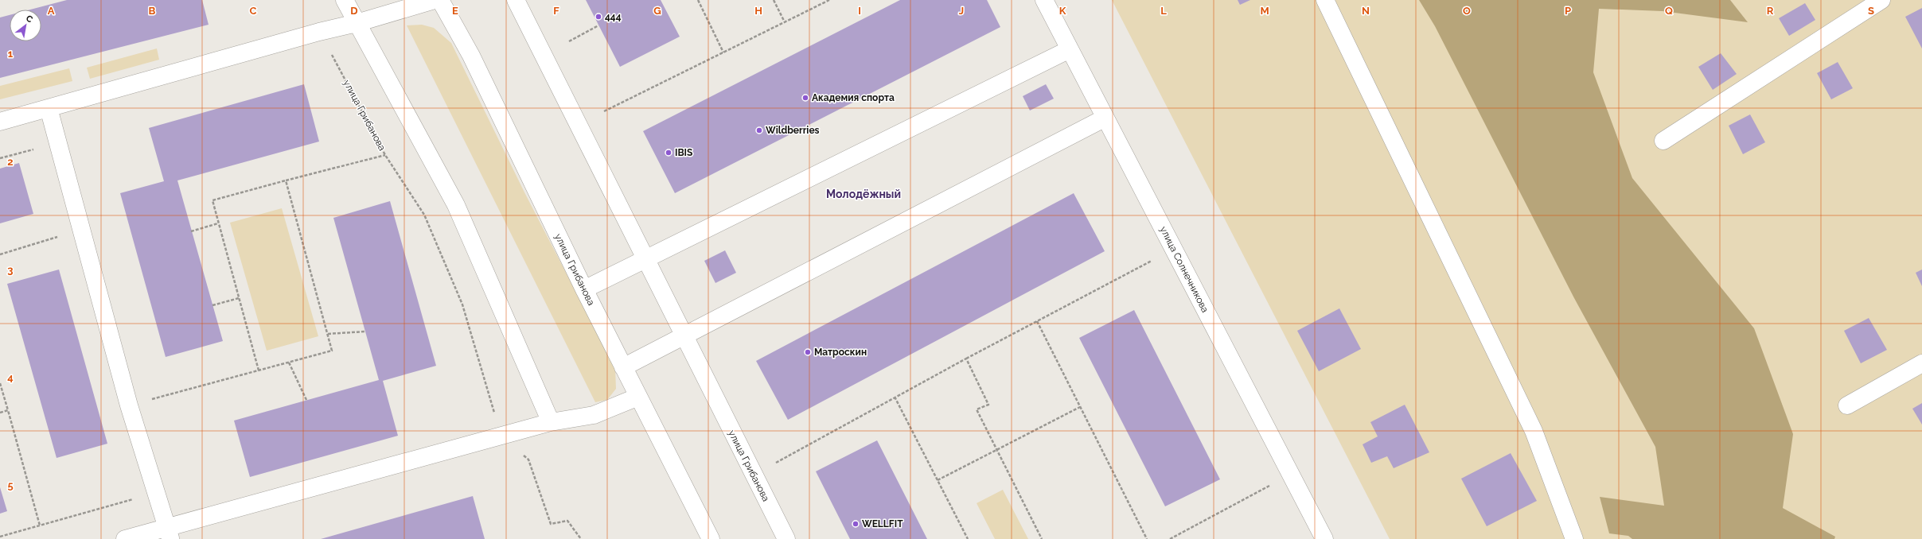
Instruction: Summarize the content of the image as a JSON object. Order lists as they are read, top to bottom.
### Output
{
  "streets": {
    "street": ["улица Грибанова", "улица Солнечникова"]
  },
  "districts": ["Молодёжный"],
  "places": [
    "444",
    "Академия спорта",
    "Wildberries",
    "IBIS",
    "Матроскин",
    "WELLFIT"
  ],
  "north": "top right",
  "grid": {
    "columns": [
      "A",
      "B",
      "C",
      "D",
      "E",
      "F",
      "G",
      "H",
      "I",
      "J",
      "K",
      "L",
      "M",
      "N",
      "O",
      "P",
      "Q",
      "R",
      "S"
    ],
    "rows": [
      "1",
      "2",
      "3",
      "4",
      "5"
    ]
  }
}
